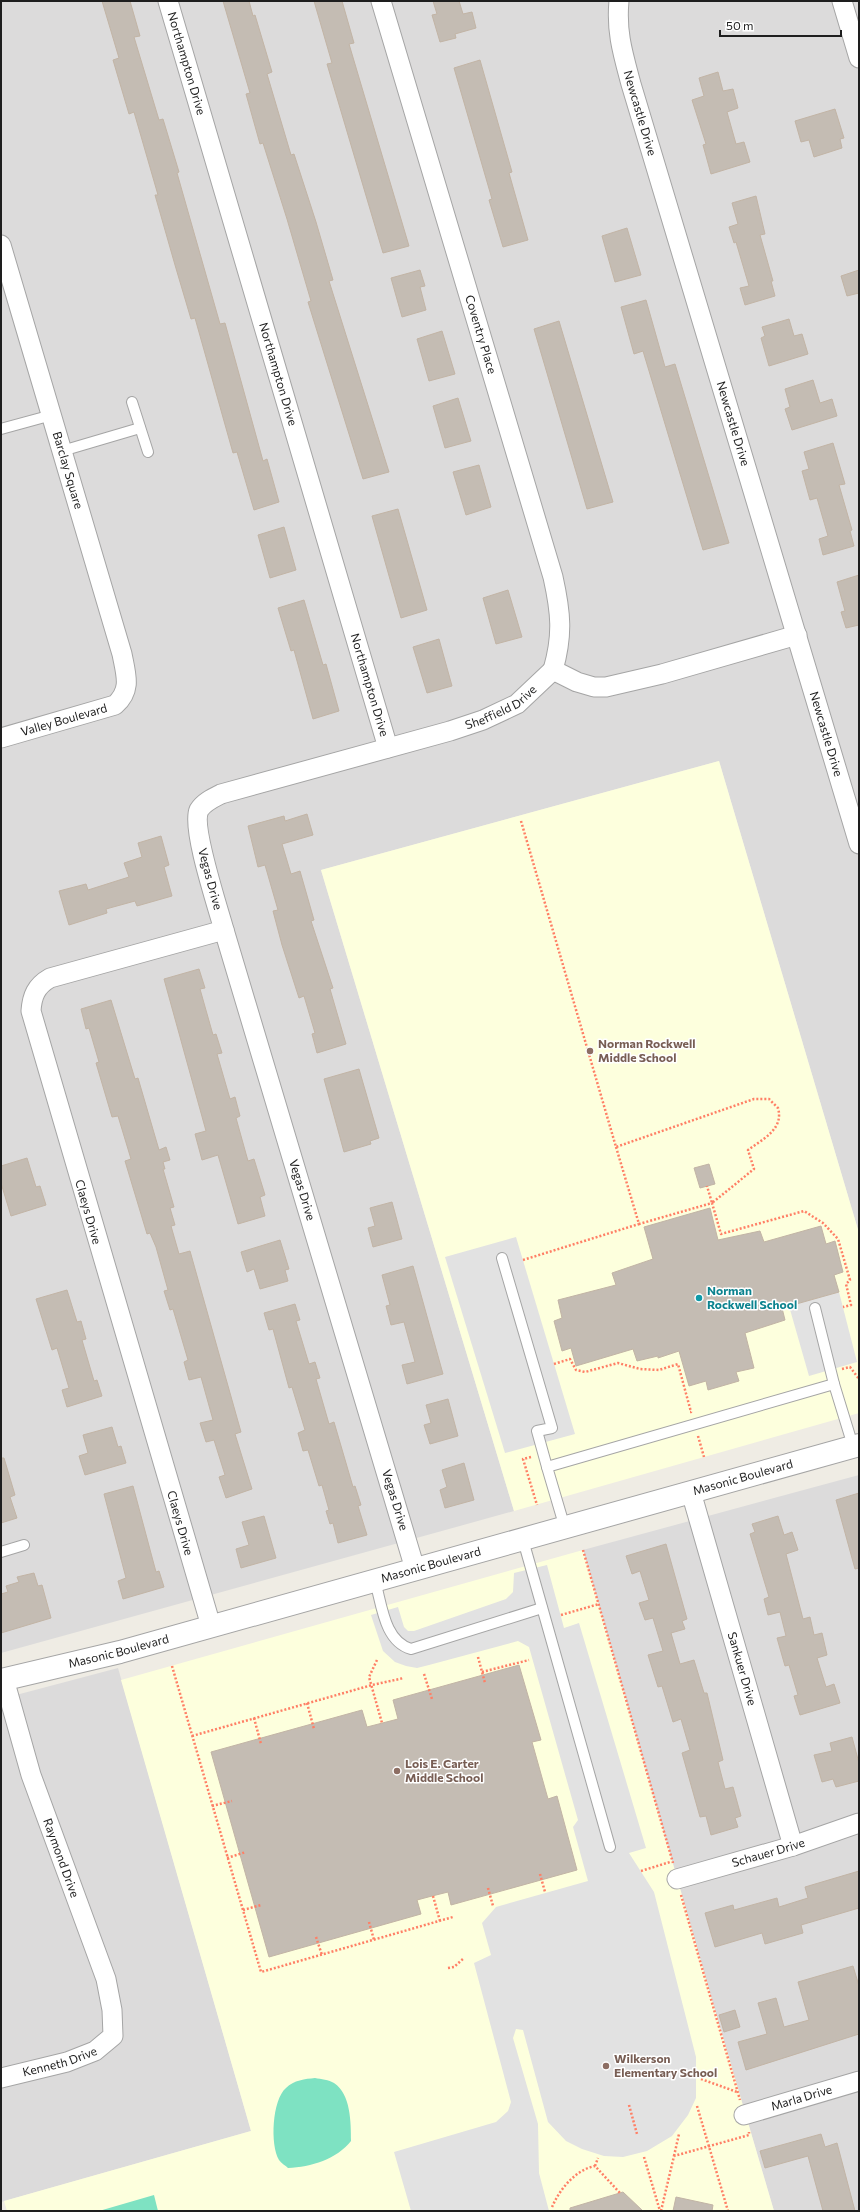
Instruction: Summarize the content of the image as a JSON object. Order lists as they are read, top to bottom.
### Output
{
  "streets": {
    "street": [
      "Northampton Drive",
      "Newcastle Drive",
      "Coventry Place",
      "Barclay Square",
      "Sheffield Drive",
      "Valley Boulevard",
      "Vegas Drive",
      "Claeys Drive",
      "Masonic Boulevard",
      "Sankuer Drive",
      "Schauer Drive",
      "Raymond Drive",
      "Kenneth Drive",
      "Marla Drive"
    ]
  },
  "crossings": [
    ["Northampton Drive", "Sheffield Drive"],
    ["Coventry Place", "Sheffield Drive"],
    ["Barclay Square", "Valley Boulevard"],
    ["Sheffield Drive", "Vegas Drive"],
    ["Vegas Drive", "Claeys Drive"],
    ["Vegas Drive", "Masonic Boulevard"],
    ["Claeys Drive", "Masonic Boulevard"],
    ["Masonic Boulevard", "Sankuer Drive"],
    ["Masonic Boulevard", "Raymond Drive"],
    ["Sankuer Drive", "Schauer Drive"],
    ["Raymond Drive", "Kenneth Drive"]
  ],
  "places": [
    "Norman Rockwell Middle School",
    "Norman Rockwell School",
    "Lois E. Carter Middle School",
    "Wilkerson Elementary School"
  ],
  "scale_bar": "50 m"
}
